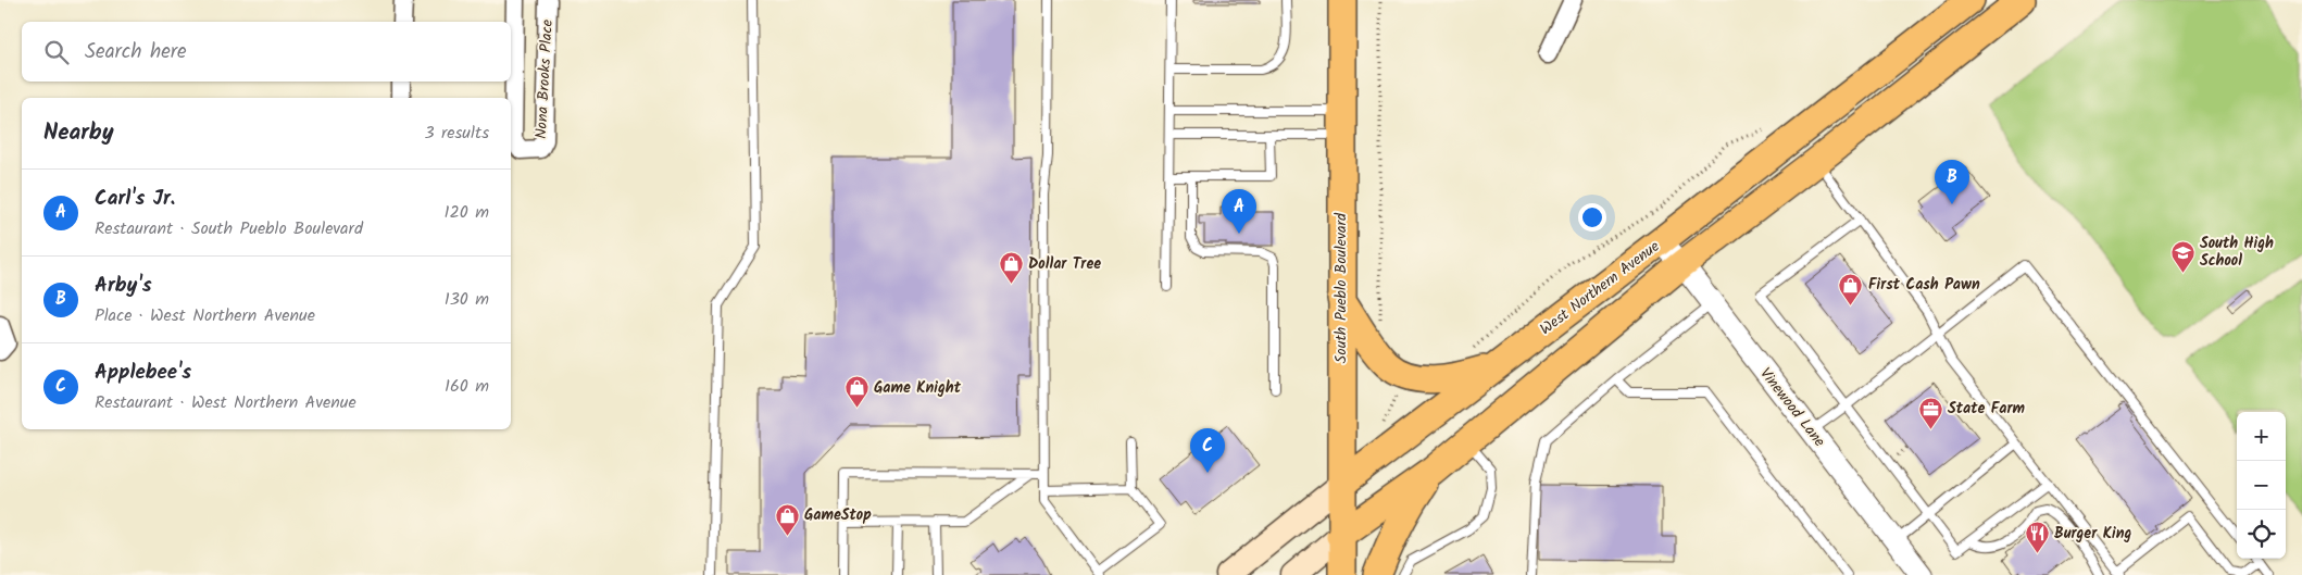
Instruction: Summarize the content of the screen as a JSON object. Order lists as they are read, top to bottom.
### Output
{
  "streets": {
    "main road": ["South Pueblo Boulevard", "West Northern Avenue"],
    "street": ["Nona Brooks Place", "Vinewood Lane"]
  },
  "crossings": [
    ["South Pueblo Boulevard", "West Northern Avenue"],
    ["West Northern Avenue", "Vinewood Lane"]
  ],
  "places": {
    "school or university": ["South High School"],
    "shop": [
      "Dollar Tree",
      "First Cash Pawn",
      "Game Knight",
      "GameStop"
    ],
    "office": ["State Farm"],
    "restaurant": ["Burger King"]
  },
  "page": {
    "search": "Search here",
    "heading": ["Nearby", "3 results"],
    "pins": ["B", "A", "C"],
    "list": [
      {
        "mark": "A",
        "name": "Carl's Jr.",
        "note": "Restaurant · South Pueblo Boulevard",
        "value": "120 m"
      },
      {
        "mark": "B",
        "name": "Arby's",
        "note": "Place · West Northern Avenue",
        "value": "130 m"
      },
      {
        "mark": "C",
        "name": "Applebee's",
        "note": "Restaurant · West Northern Avenue",
        "value": "160 m"
      }
    ],
    "map_buttons": ["+", "−"]
  }
}
